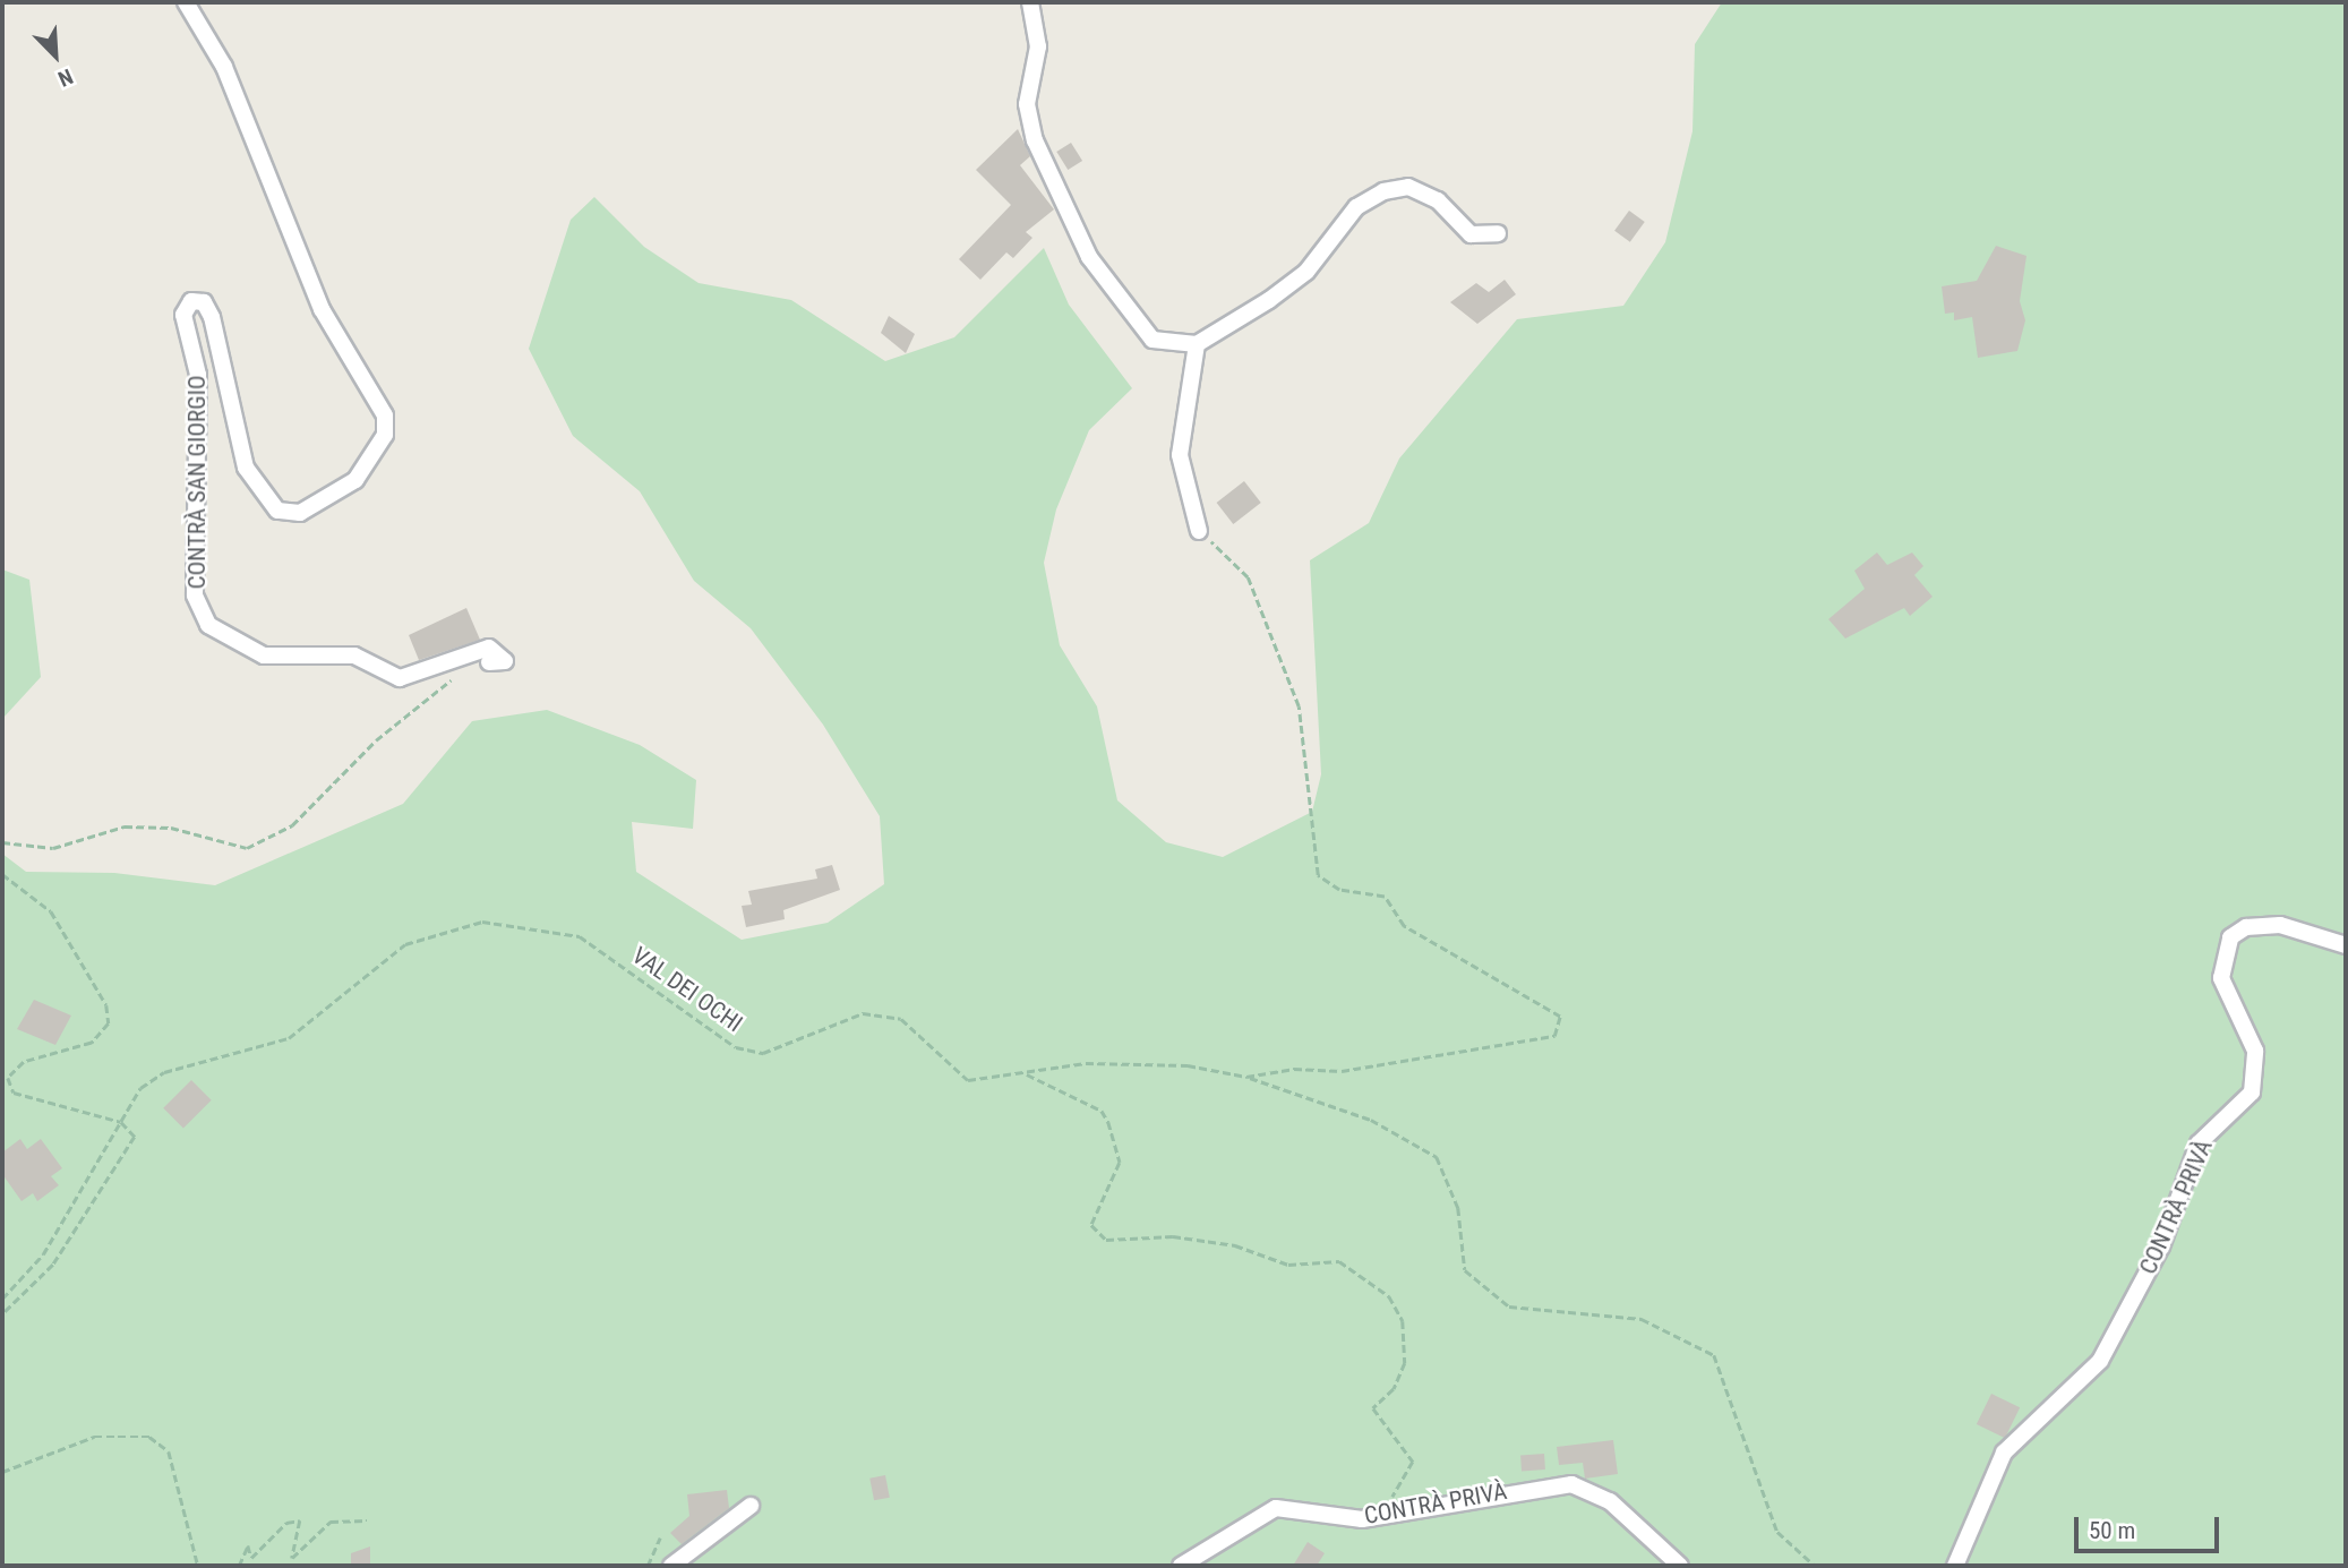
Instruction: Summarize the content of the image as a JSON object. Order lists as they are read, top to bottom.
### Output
{
  "streets": {
    "street": ["CONTRÀ SAN GIORGIO", "CONTRÀ PRIVÀ"],
    "path": ["VAL DEI OCHI"]
  },
  "scale_bar": "50 m",
  "north": "bottom right"
}
